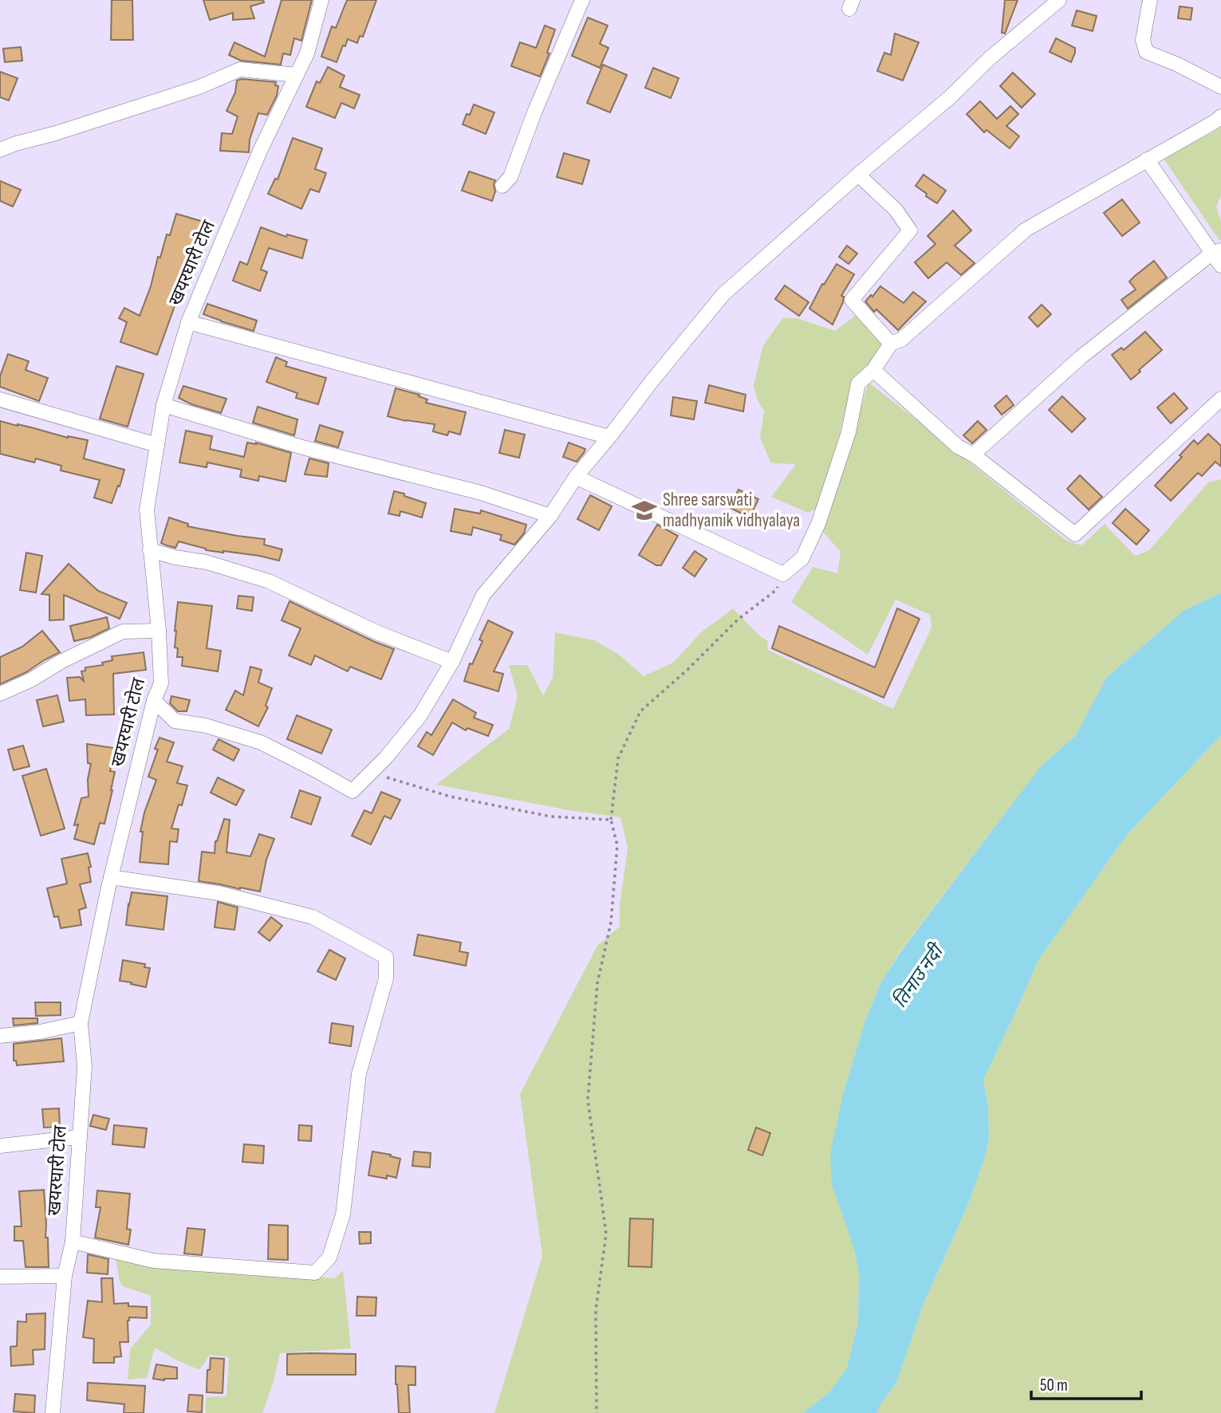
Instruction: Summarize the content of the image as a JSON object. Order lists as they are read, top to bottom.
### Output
{
  "streets": {
    "street": ["खयरघारी टोल"]
  },
  "water": ["तिनाउ नदी"],
  "places": {
    "school or university": ["Shree sarswati madhyamik vidhyalaya"]
  },
  "scale_bar": "50 m"
}
